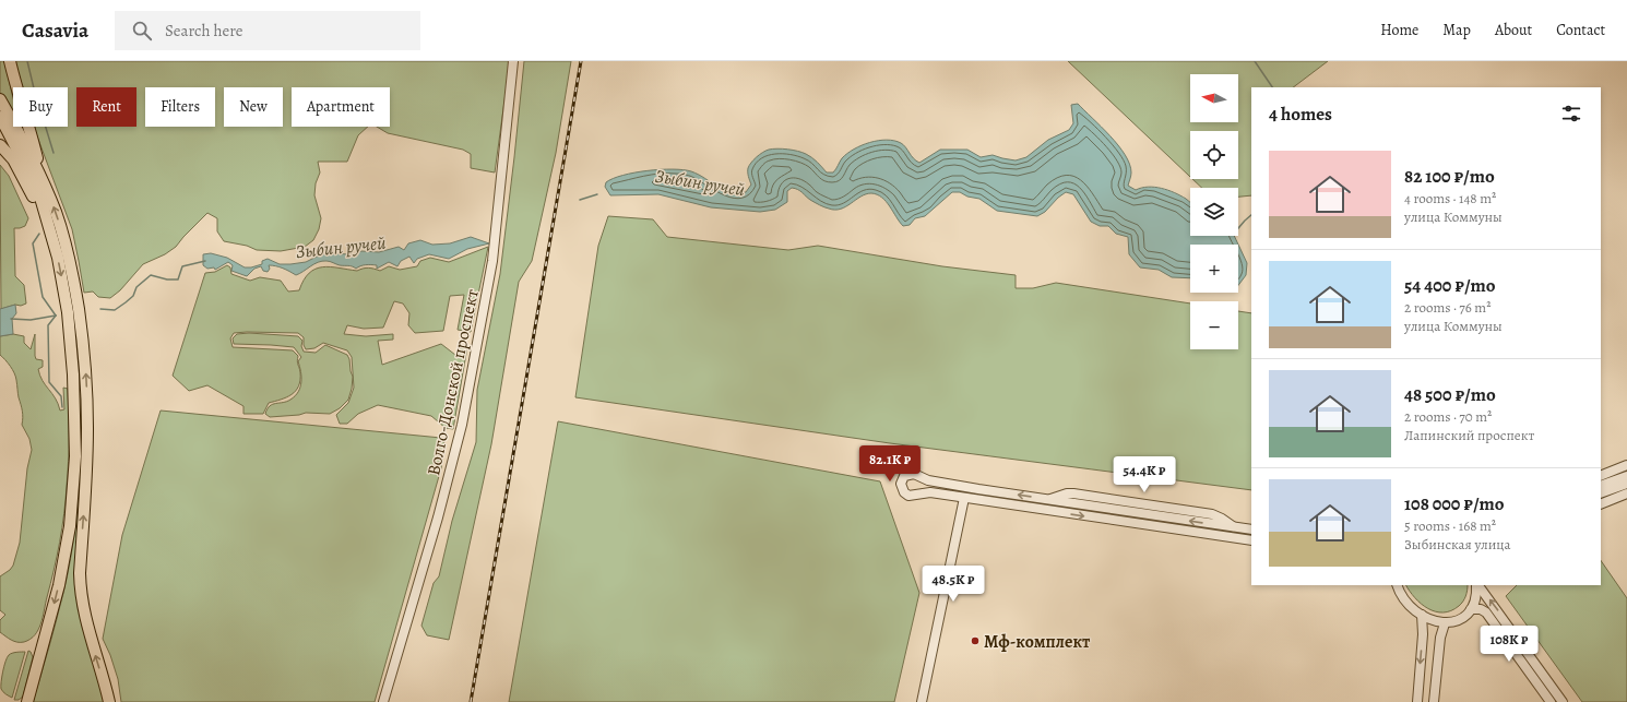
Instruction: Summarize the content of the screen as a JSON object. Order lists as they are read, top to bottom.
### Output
{
  "streets": {
    "street": ["Волго-Донской проспект"]
  },
  "water": ["Зыбин ручей"],
  "places": ["Мф-комплект"],
  "north": "left",
  "page": {
    "header": "Casavia",
    "search": "Search here",
    "nav": [
      "Home",
      "Map",
      "About",
      "Contact"
    ],
    "map_buttons": ["+", "−"],
    "chip": [
      "Buy",
      "Rent",
      "Filters",
      "New",
      "Apartment"
    ],
    "heading": "4 homes",
    "list": [
      {
        "name": "82 100 ₽/mo",
        "note": "4 rooms · 148 m² · улица Коммуны"
      },
      {
        "name": "54 400 ₽/mo",
        "note": "2 rooms · 76 m² · улица Коммуны"
      },
      {
        "name": "48 500 ₽/mo",
        "note": "2 rooms · 70 m² · Лапинский проспект"
      },
      {
        "name": "108 000 ₽/mo",
        "note": "5 rooms · 168 m² · Зыбинская улица"
      }
    ],
    "price": [
      "82.1K ₽",
      "54.4K ₽",
      "48.5K ₽",
      "108K ₽"
    ]
  }
}
